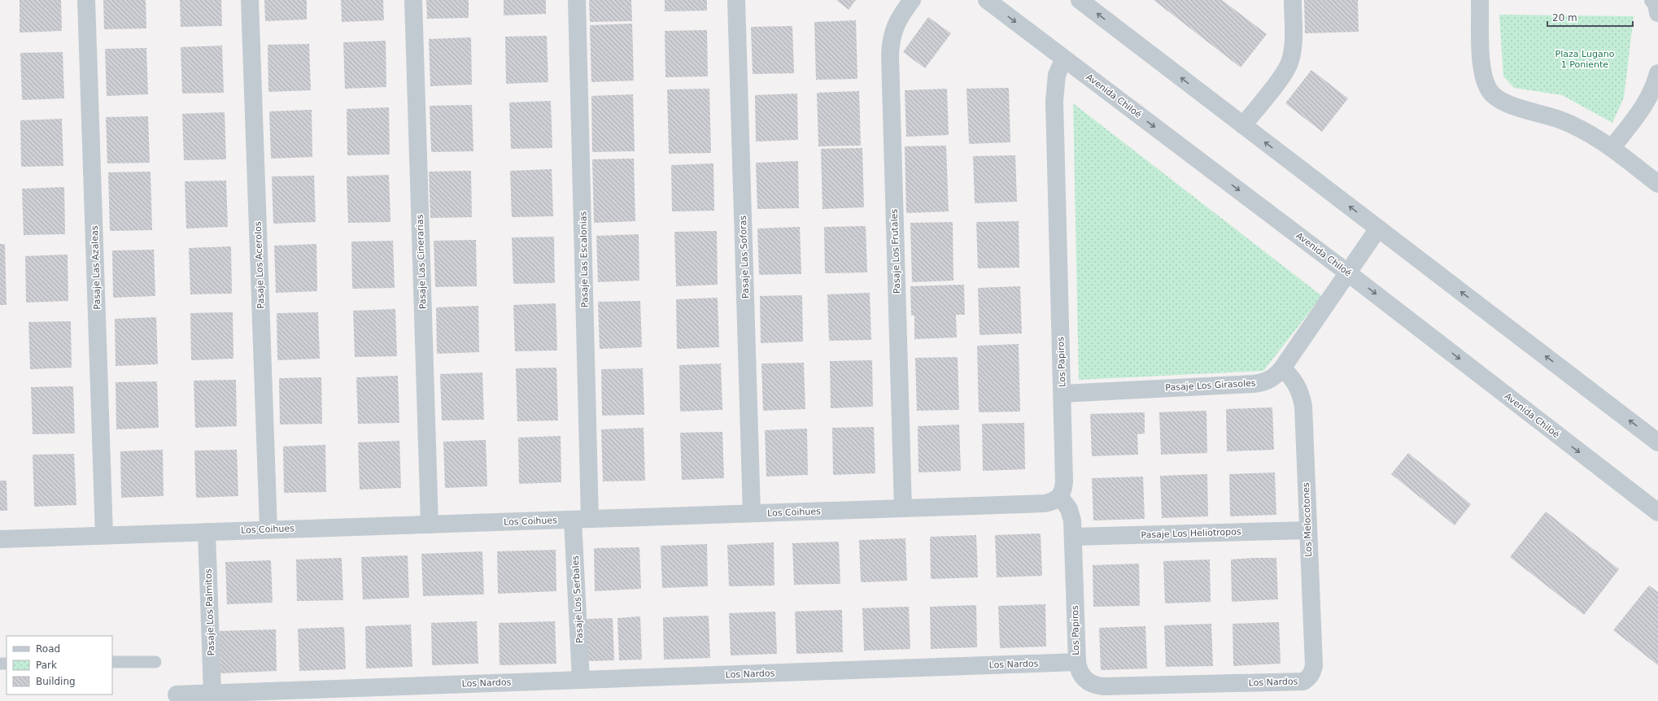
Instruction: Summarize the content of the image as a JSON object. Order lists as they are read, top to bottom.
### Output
{
  "streets": {
    "street": [
      "Avenida Chiloé",
      "Pasaje Los Frutales",
      "Pasaje Las Soforas",
      "Pasaje Las Escalonias",
      "Pasaje Las Cinerarias",
      "Pasaje Los Acerolos",
      "Pasaje Las Azaleas",
      "Los Papiros",
      "Pasaje Los Girasoles",
      "Los Coihues",
      "Los Melocotones",
      "Pasaje Los Heliotropos",
      "Pasaje Los Serbales",
      "Pasaje Los Palmitos",
      "Los Nardos"
    ]
  },
  "crossings": [
    ["Avenida Chiloé", "Los Papiros"],
    ["Avenida Chiloé", "Pasaje Los Girasoles"],
    ["Pasaje Los Frutales", "Los Coihues"],
    ["Pasaje Las Soforas", "Los Coihues"],
    ["Pasaje Las Escalonias", "Los Coihues"],
    ["Pasaje Las Cinerarias", "Los Coihues"],
    ["Pasaje Los Acerolos", "Los Coihues"],
    ["Pasaje Las Azaleas", "Los Coihues"],
    ["Los Papiros", "Pasaje Los Girasoles"],
    ["Los Papiros", "Los Coihues"],
    ["Los Papiros", "Pasaje Los Heliotropos"],
    ["Los Papiros", "Los Nardos"],
    ["Pasaje Los Girasoles", "Los Melocotones"],
    ["Los Coihues", "Pasaje Los Serbales"],
    ["Los Coihues", "Pasaje Los Palmitos"],
    ["Los Melocotones", "Pasaje Los Heliotropos"],
    ["Los Melocotones", "Los Nardos"],
    ["Pasaje Los Serbales", "Los Nardos"],
    ["Pasaje Los Palmitos", "Los Nardos"]
  ],
  "parks": ["Plaza Lugano 1 Poniente"],
  "legend": ["Road", "Park", "Building"],
  "scale_bar": "20 m"
}
